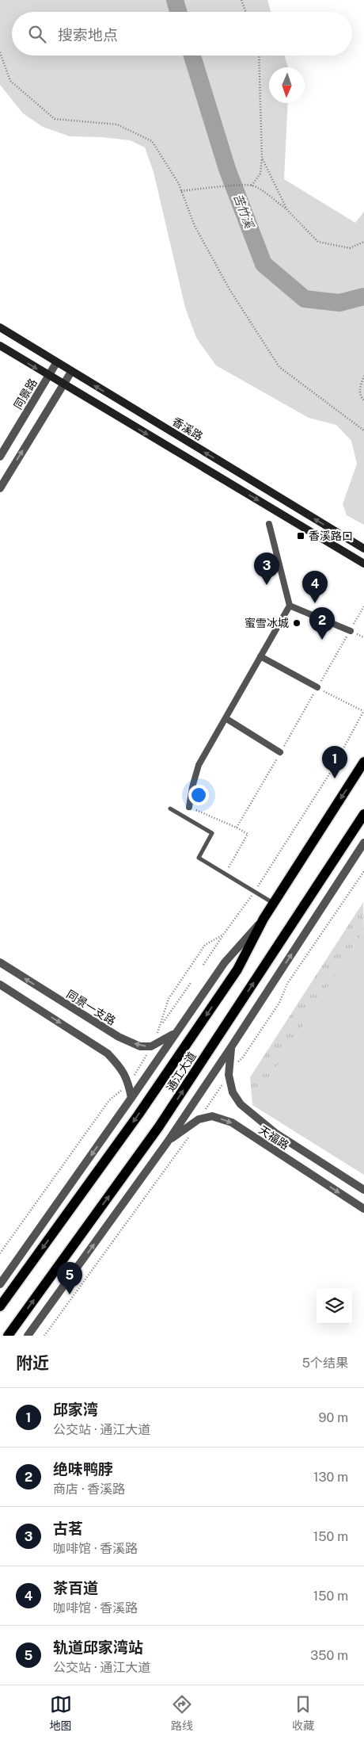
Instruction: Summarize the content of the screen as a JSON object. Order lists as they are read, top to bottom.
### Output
{
  "streets": {
    "main road": ["香溪路", "通江大道"],
    "street": ["同景路", "同景一支路", "天福路"]
  },
  "crossings": [
    ["同景路", "香溪路"]
  ],
  "water": ["苦竹溪"],
  "places": {
    "transit": ["香溪路口"],
    "other": ["蜜雪冰城"]
  },
  "north": "bottom",
  "page": {
    "search": "搜索地点",
    "pins": [
      "3",
      "4",
      "2",
      "1",
      "5"
    ],
    "heading": ["附近", "5个结果"],
    "list": [
      {
        "mark": "1",
        "name": "邱家湾",
        "note": "公交站 · 通江大道",
        "value": "90 m"
      },
      {
        "mark": "2",
        "name": "绝味鸭脖",
        "note": "商店 · 香溪路",
        "value": "130 m"
      },
      {
        "mark": "3",
        "name": "古茗",
        "note": "咖啡馆 · 香溪路",
        "value": "150 m"
      },
      {
        "mark": "4",
        "name": "茶百道",
        "note": "咖啡馆 · 香溪路",
        "value": "150 m"
      },
      {
        "mark": "5",
        "name": "轨道邱家湾站",
        "note": "公交站 · 通江大道",
        "value": "350 m"
      }
    ],
    "nav": ["地图", "路线", "收藏"]
  }
}
